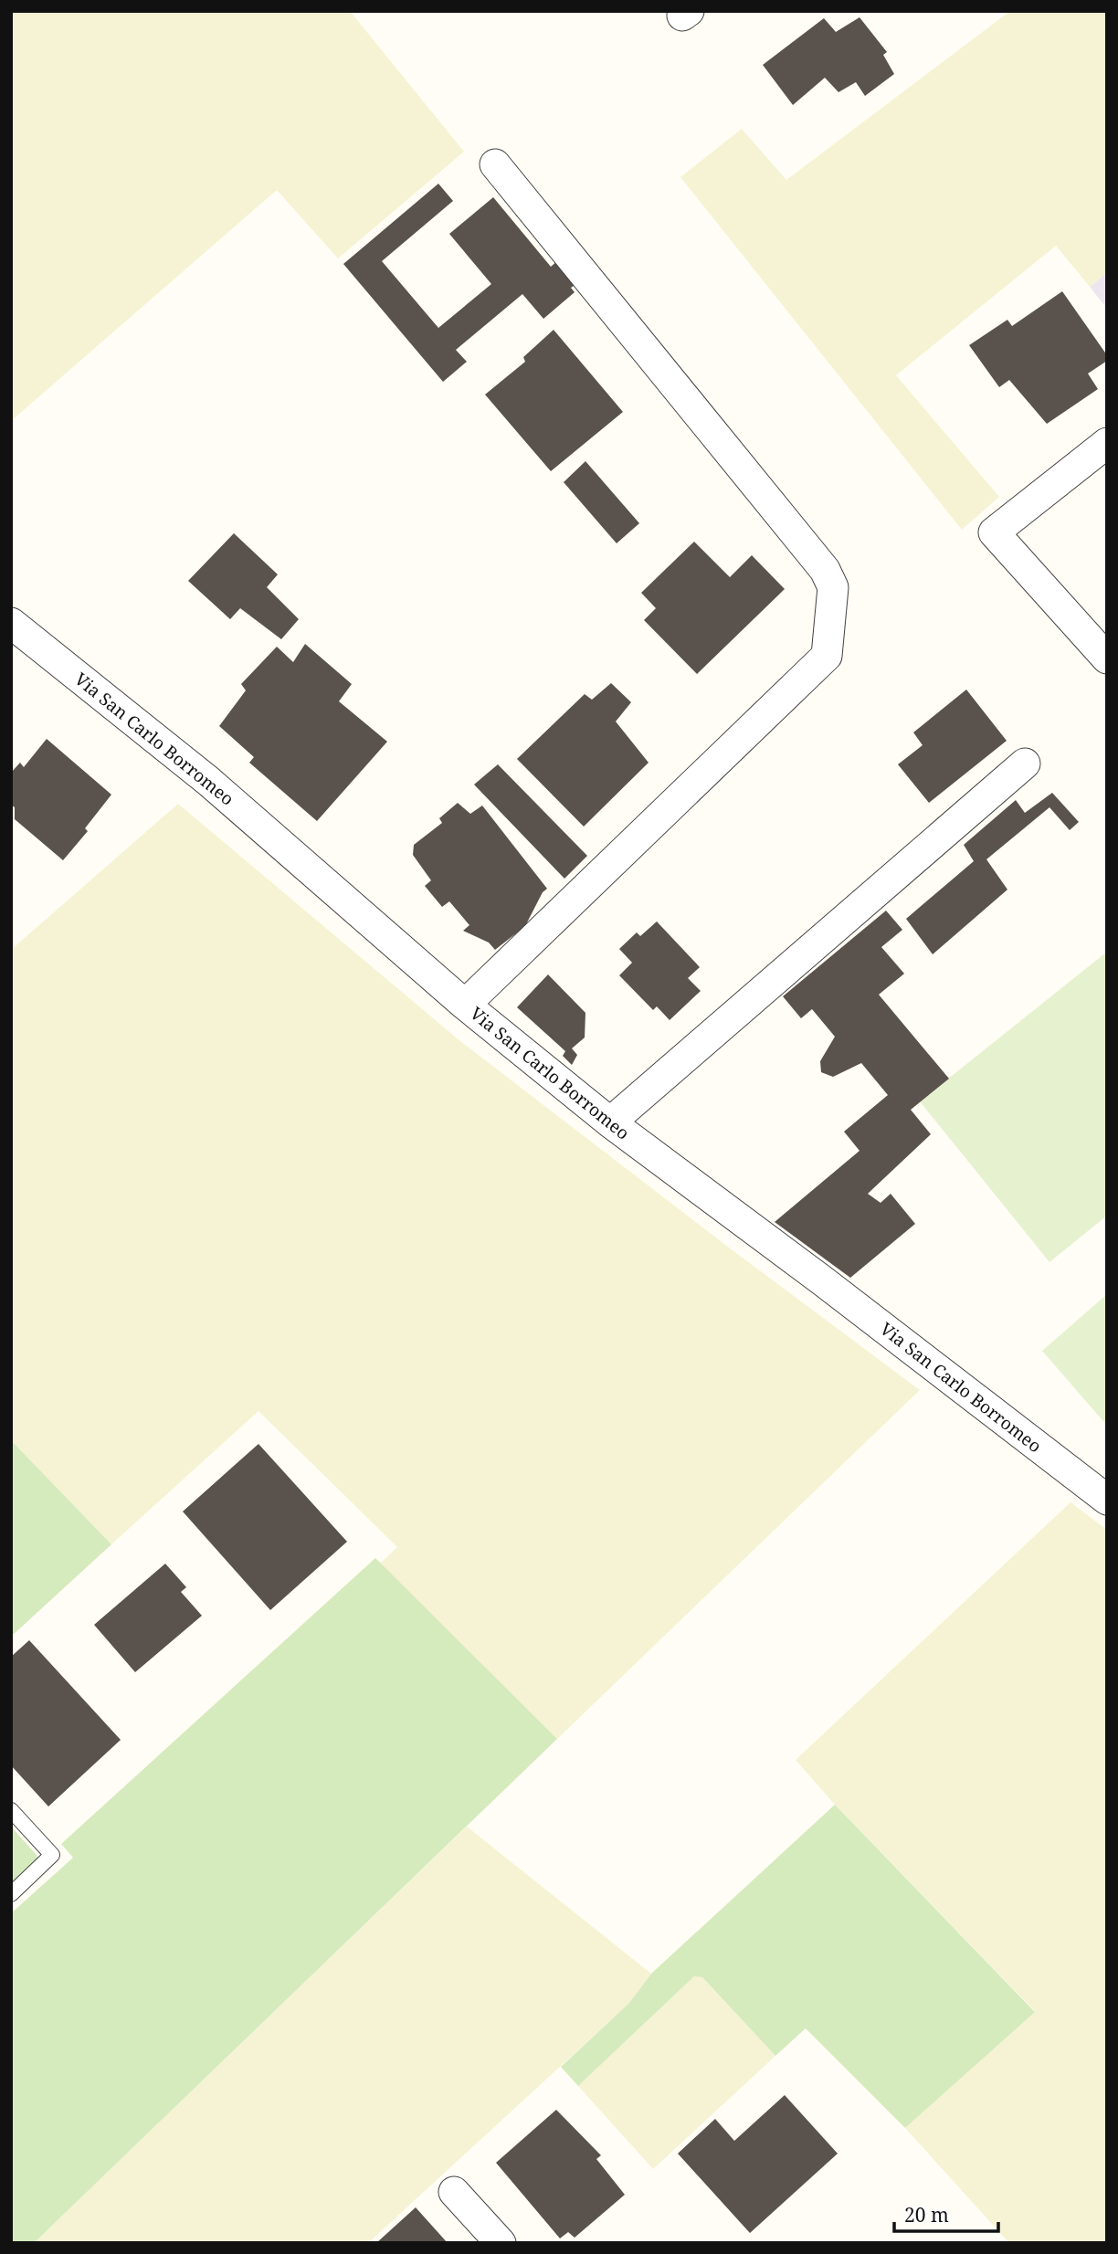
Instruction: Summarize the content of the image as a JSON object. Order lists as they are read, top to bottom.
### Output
{
  "streets": {
    "street": ["Via San Carlo Borromeo"]
  },
  "scale_bar": "20 m"
}
